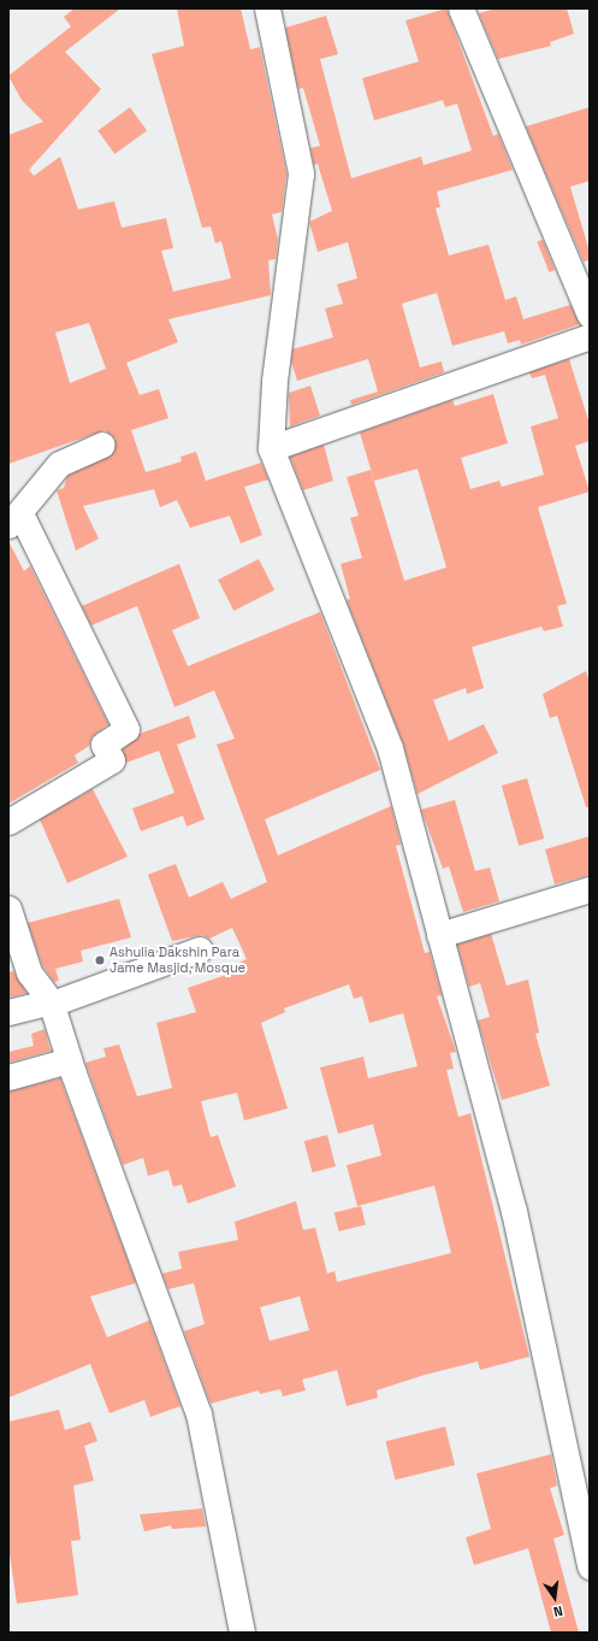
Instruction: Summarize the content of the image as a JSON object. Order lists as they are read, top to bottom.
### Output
{
  "places": ["Ashulia Dakshin Para Jame Masjid, Mosque"],
  "north": "bottom"
}
